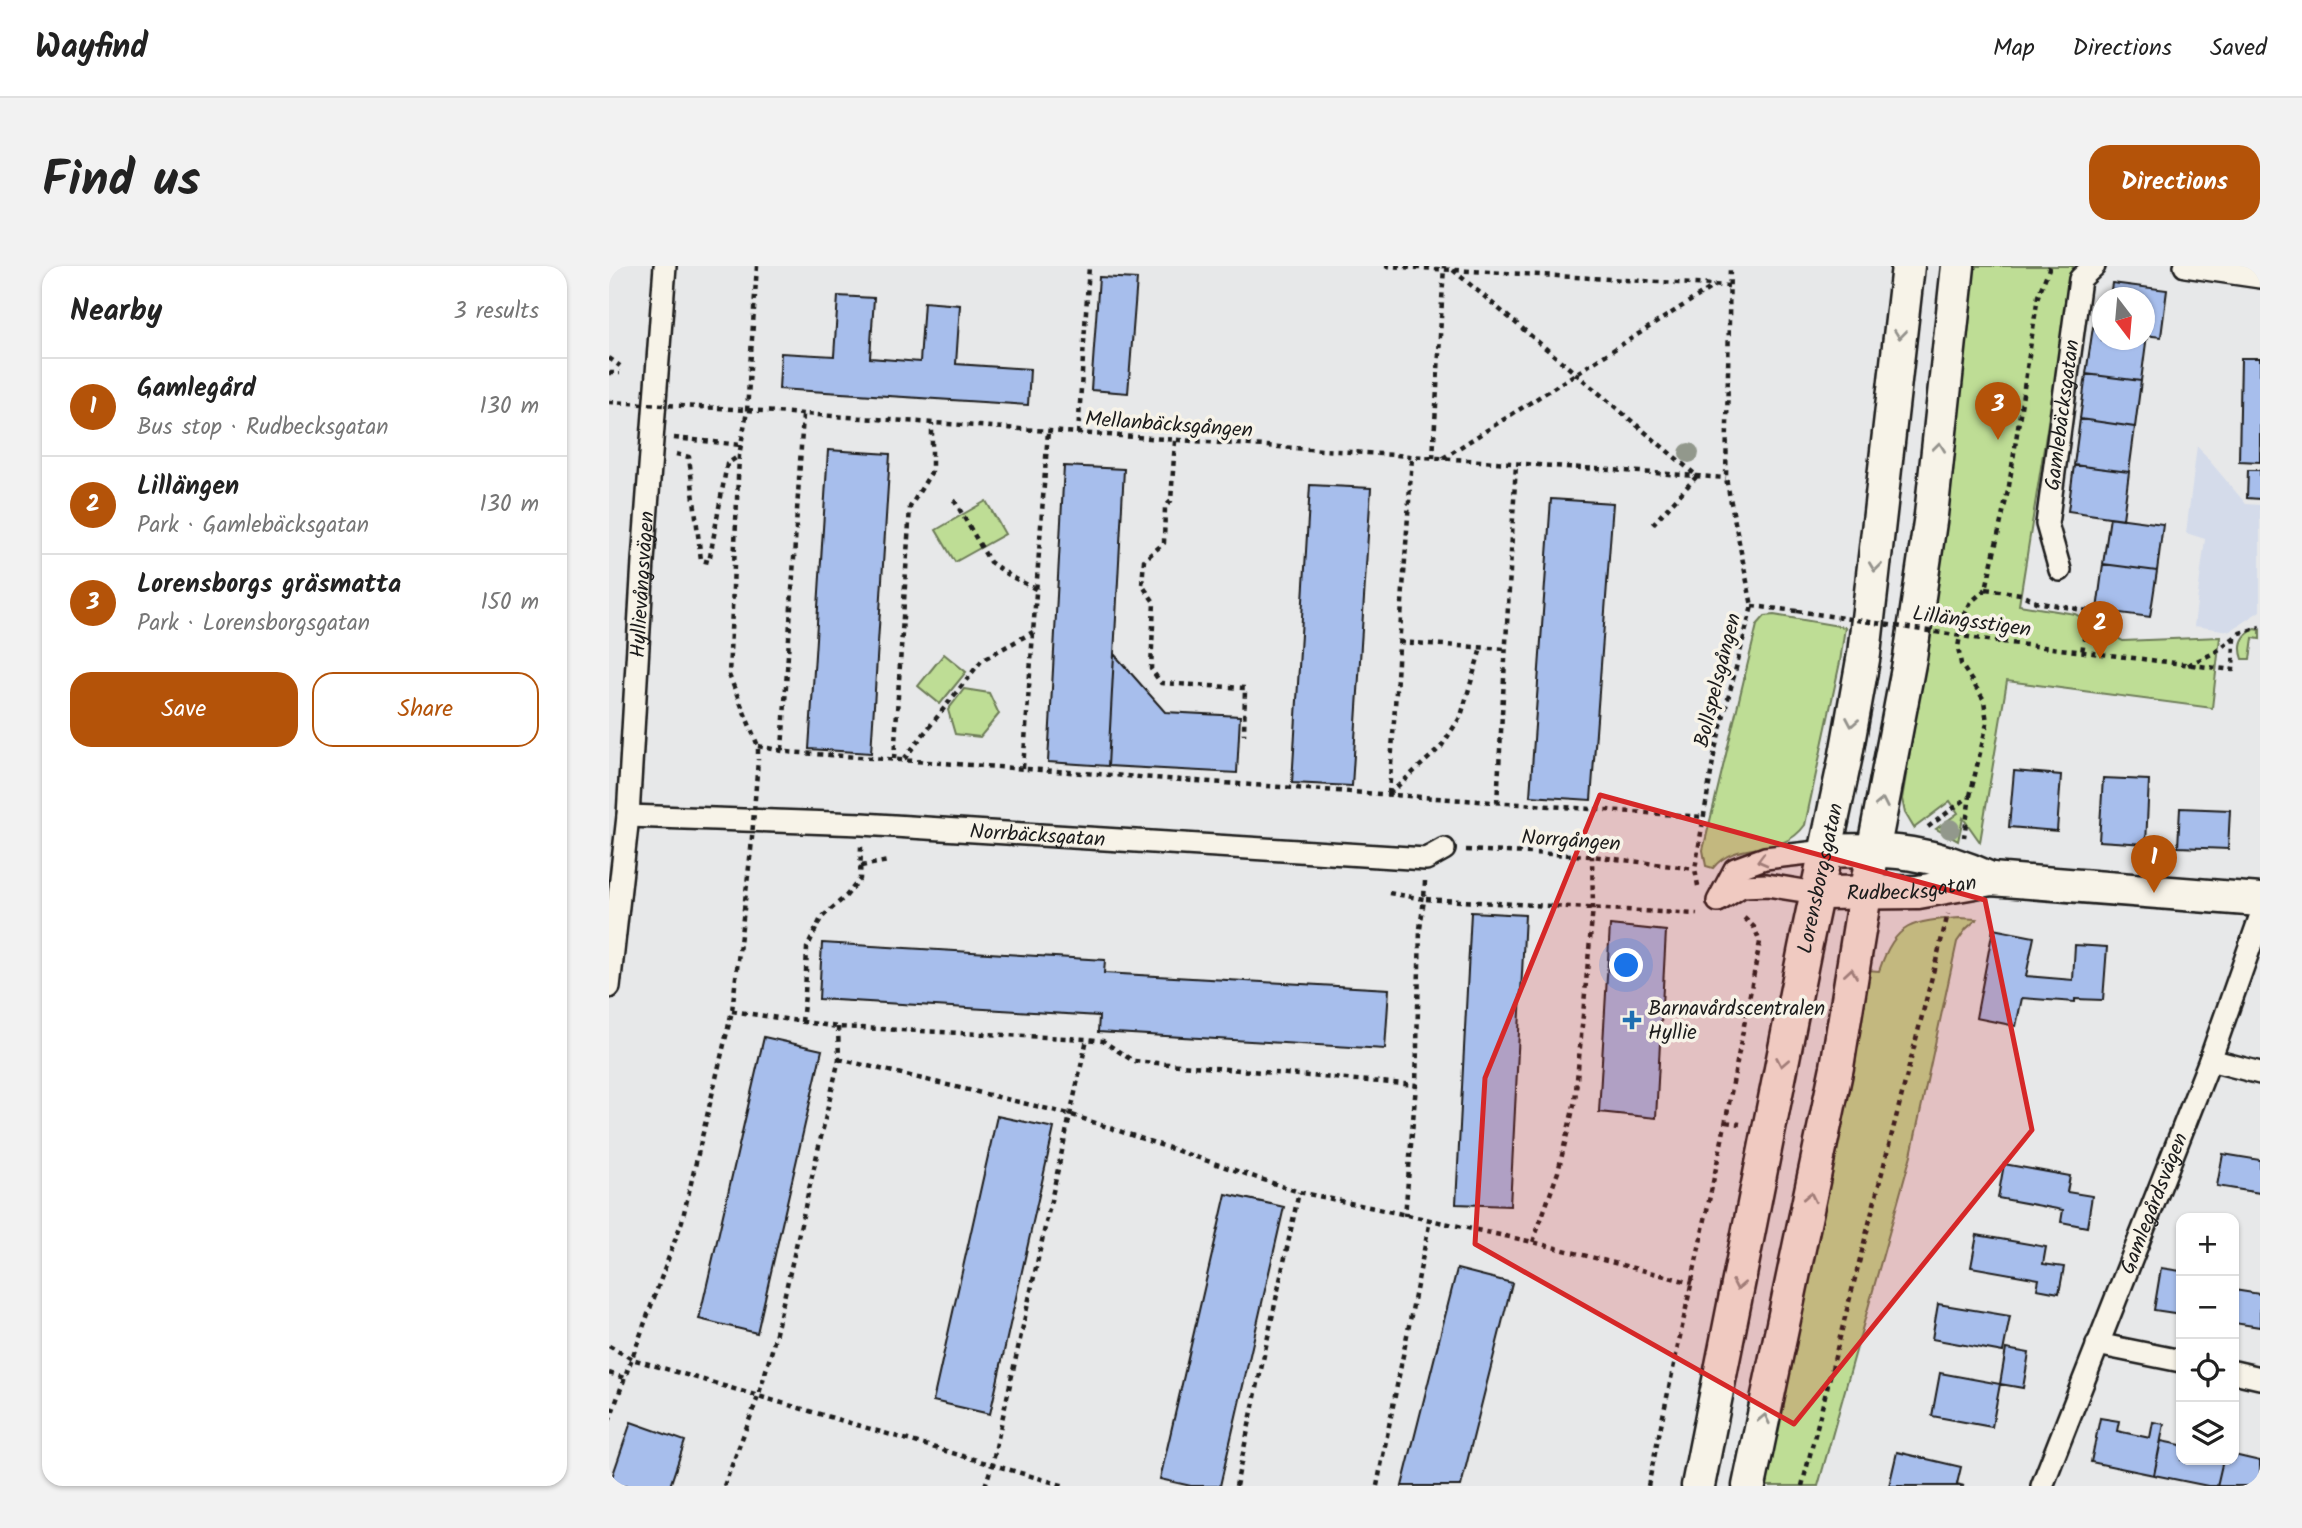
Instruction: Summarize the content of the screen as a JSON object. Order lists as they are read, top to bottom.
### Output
{
  "streets": {
    "main road": ["Lorensborgsgatan", "Rudbecksgatan"],
    "street": [
      "Gamlebäcksgatan",
      "Hyllievångsvägen",
      "Norrbäcksgatan",
      "Gamlegårdsvägen"
    ],
    "path": [
      "Mellanbäcksgången",
      "Lillängsstigen",
      "Bollspelsgången",
      "Norrgången"
    ]
  },
  "crossings": [
    ["Mellanbäcksgången", "Bollspelsgången"],
    ["Hyllievångsvägen", "Norrbäcksgatan"],
    ["Lillängsstigen", "Bollspelsgången"],
    ["Bollspelsgången", "Norrgången"],
    ["Norrbäcksgatan", "Norrgången"],
    ["Lorensborgsgatan", "Rudbecksgatan"]
  ],
  "places": {
    "health": ["Barnavårdscentralen Hyllie"]
  },
  "north": "bottom",
  "page": {
    "header": "Wayfind",
    "nav": ["Map", "Directions", "Saved"],
    "title": "Find us",
    "buttons": [
      "Directions",
      ["Save", "Share"]
    ],
    "heading": ["Nearby", "3 results"],
    "list": [
      {
        "mark": "1",
        "name": "Gamlegård",
        "note": "Bus stop · Rudbecksgatan",
        "value": "130 m"
      },
      {
        "mark": "2",
        "name": "Lillängen",
        "note": "Park · Gamlebäcksgatan",
        "value": "130 m"
      },
      {
        "mark": "3",
        "name": "Lorensborgs gräsmatta",
        "note": "Park · Lorensborgsgatan",
        "value": "150 m"
      }
    ],
    "pins": ["3", "2", "1"],
    "map_buttons": ["+", "−"]
  }
}
